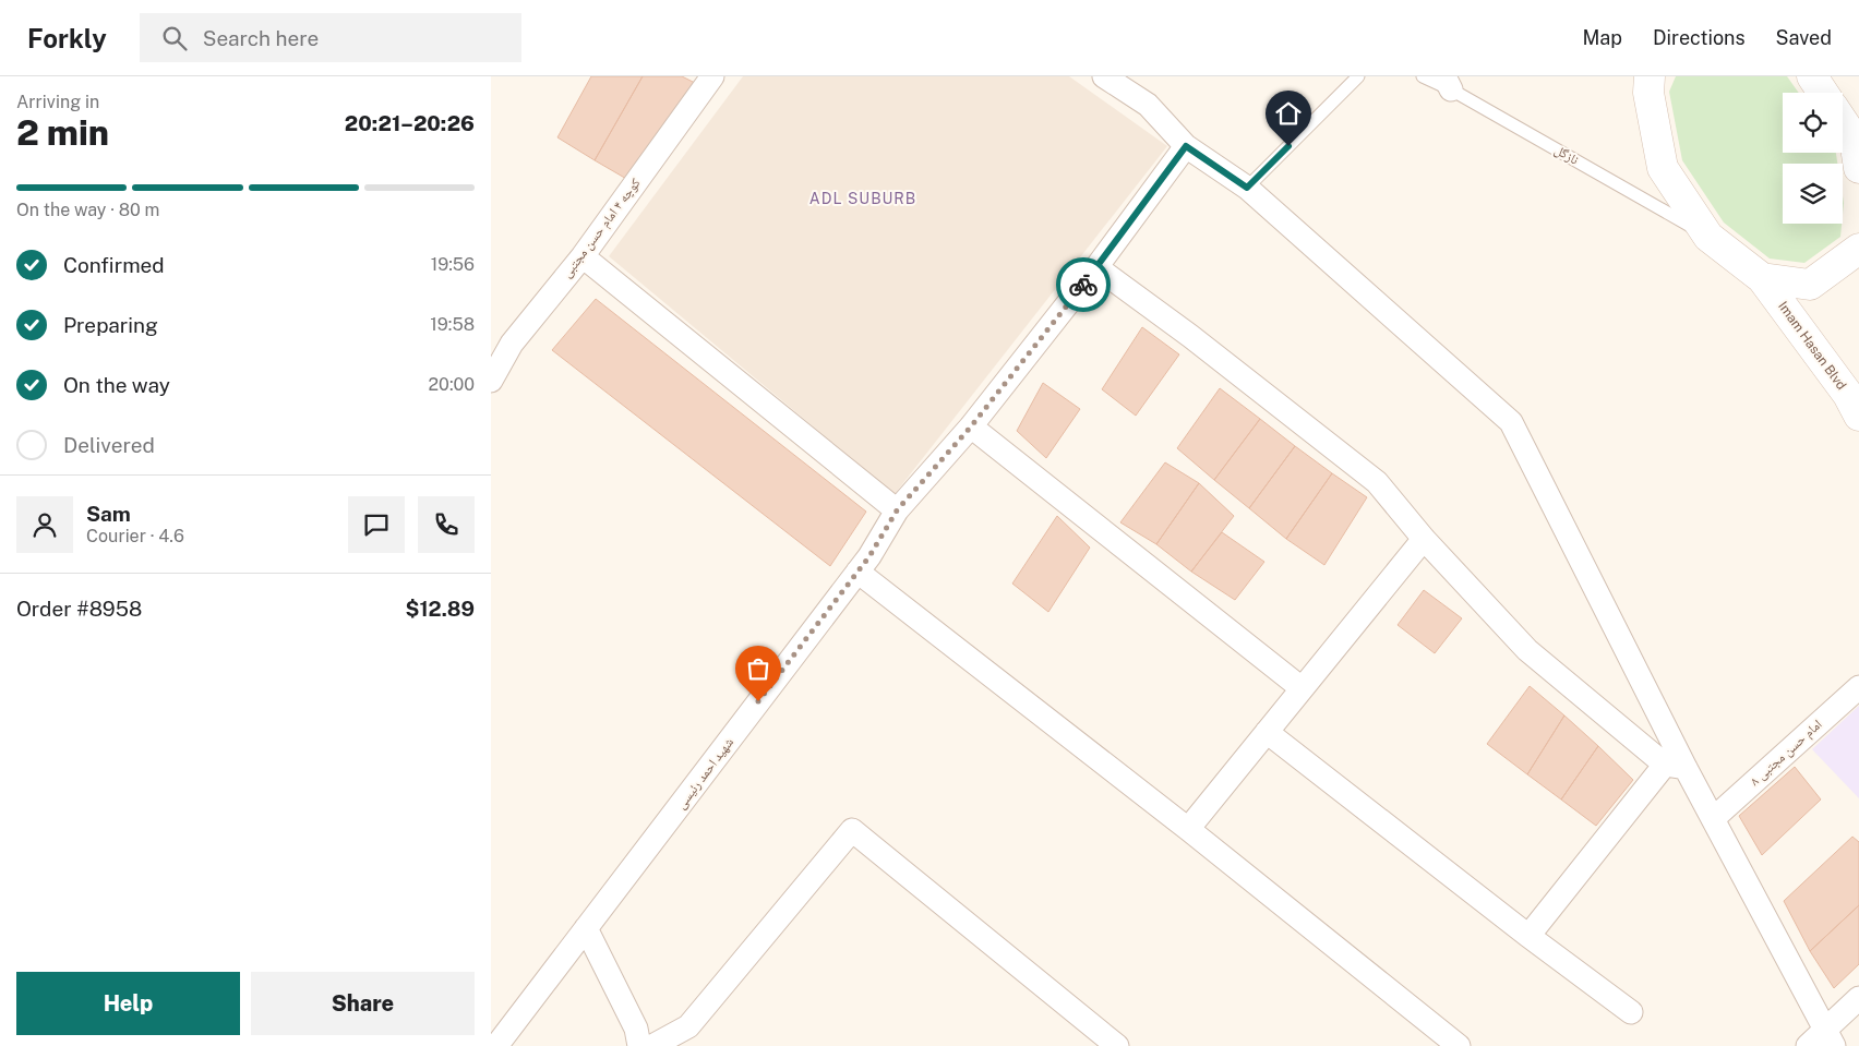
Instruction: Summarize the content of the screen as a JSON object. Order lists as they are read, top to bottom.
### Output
{
  "streets": {
    "main road": ["Imam Hasan Blvd"],
    "street": ["کوچه ۴ امام حسن مجتبی", "امام حسن مجتبی ۸", "شهید احمد رئیسی"],
    "lane": ["نازگل"]
  },
  "crossings": [
    ["نازگل", "Imam Hasan Blvd"]
  ],
  "districts": ["ADL SUBURB"],
  "page": {
    "header": "Forkly",
    "search": "Search here",
    "nav": ["Map", "Directions", "Saved"],
    "heading": ["2 min", "Arriving in", "20:21–20:26"],
    "panel": [
      "Sam",
      "Courier · 4.6",
      "Order #8958",
      "$12.89"
    ],
    "bar": "On the way · 80 m",
    "list": [
      ["Confirmed", "19:56"],
      ["Preparing", "19:58"],
      ["On the way", "20:00"],
      "Delivered"
    ],
    "buttons": ["Help", "Share"]
  }
}
